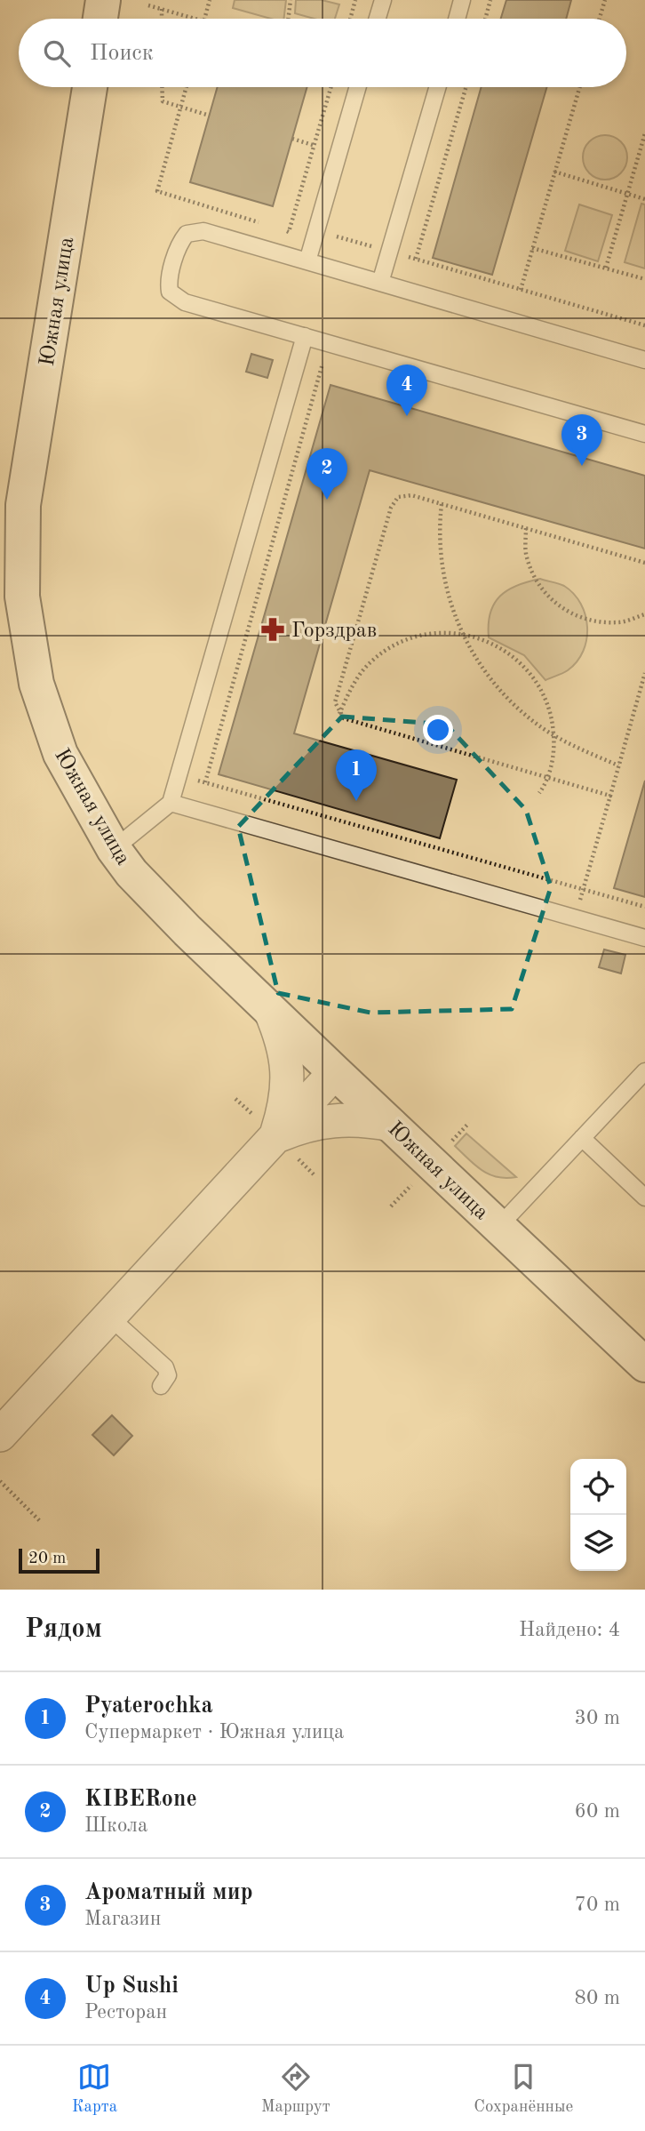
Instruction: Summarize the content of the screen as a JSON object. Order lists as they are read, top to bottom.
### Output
{
  "streets": {
    "street": ["Южная улица"]
  },
  "places": {
    "pharmacy": ["Горздрав"]
  },
  "scale_bar": "20 m",
  "page": {
    "search": "Поиск",
    "pins": [
      "4",
      "3",
      "2",
      "1"
    ],
    "scale": "20 m",
    "heading": ["Рядом", "Найдено: 4"],
    "list": [
      {
        "mark": "1",
        "name": "Pyaterochka",
        "note": "Супермаркет · Южная улица",
        "value": "30 m"
      },
      {
        "mark": "2",
        "name": "KIBERone",
        "note": "Школа",
        "value": "60 m"
      },
      {
        "mark": "3",
        "name": "Ароматный мир",
        "note": "Магазин",
        "value": "70 m"
      },
      {
        "mark": "4",
        "name": "Up Sushi",
        "note": "Ресторан",
        "value": "80 m"
      }
    ],
    "nav": ["Карта", "Маршрут", "Сохранённые"]
  }
}
